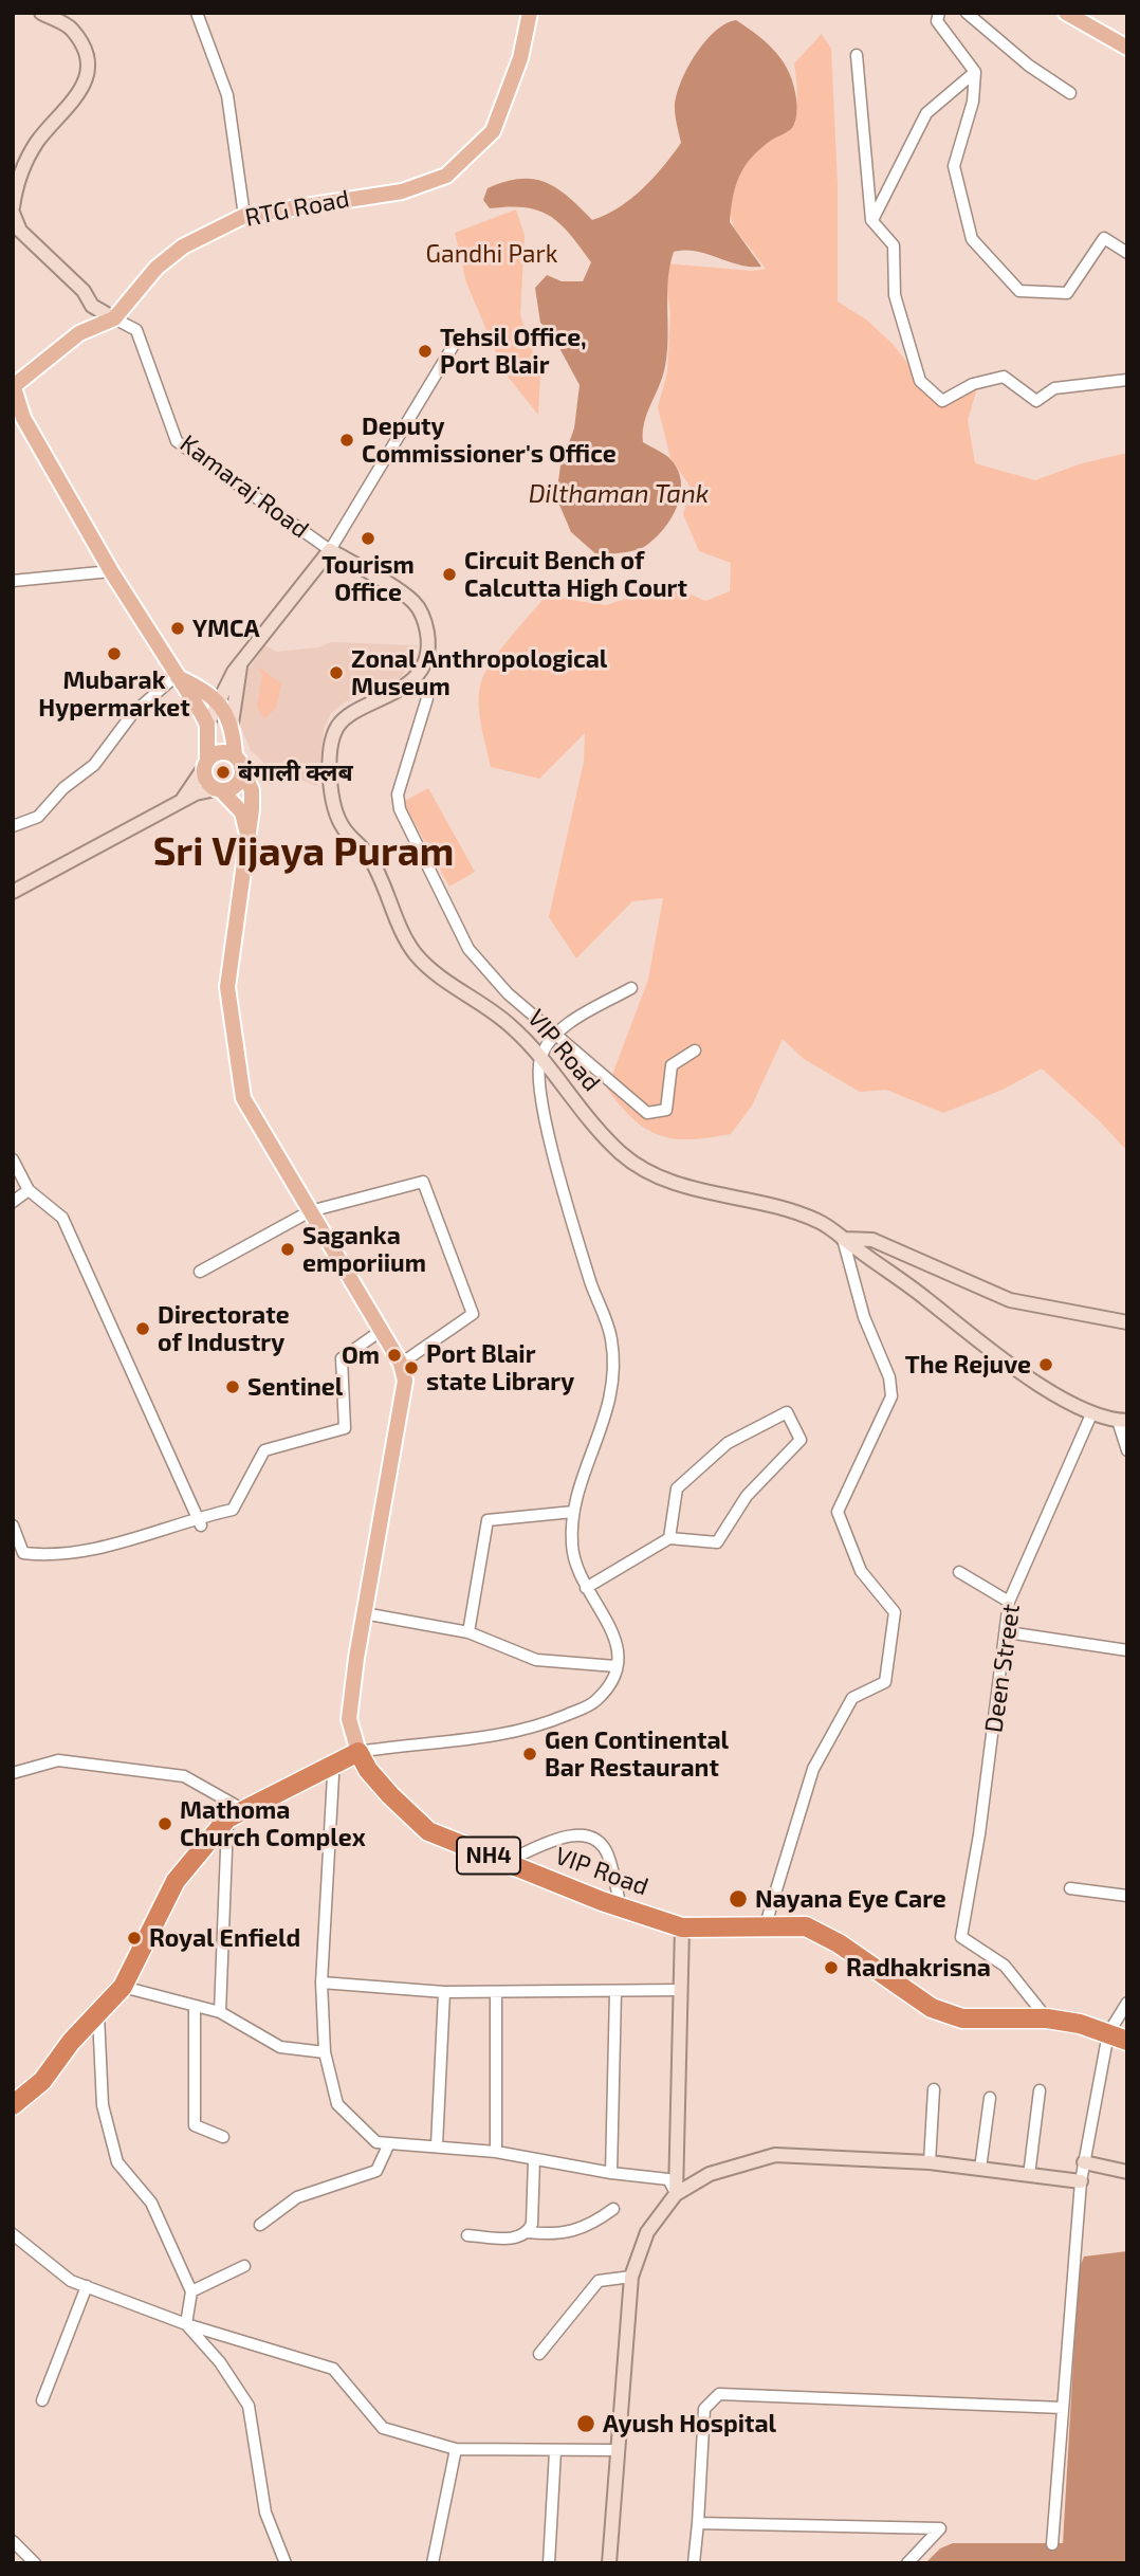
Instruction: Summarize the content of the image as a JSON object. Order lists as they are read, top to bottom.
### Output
{
  "streets": {
    "highway": ["VIP Road", "NH4"],
    "main road": ["RTG Road", "Kamaraj Road"],
    "street": ["Deen Street"]
  },
  "crossings": [
    ["RTG Road", "Kamaraj Road"],
    ["VIP Road", "Deen Street"]
  ],
  "districts": ["Sri Vijaya Puram"],
  "water": ["Dilthaman Tank"],
  "parks": ["Gandhi Park"],
  "places": [
    "Tehsil Office, Port Blair",
    "Deputy Commissioner's Office",
    "Tourism Office",
    "Circuit Bench of Calcutta High Court",
    "YMCA",
    "Mubarak Hypermarket",
    "Zonal Anthropological Museum",
    "बंगाली क्लब",
    "Saganka emporiium",
    "Directorate of Industry",
    "Om",
    "The Rejuve",
    "Port Blair state Library",
    "Sentinel",
    "Gen Continental Bar Restaurant",
    "Mathoma Church Complex",
    "Nayana Eye Care",
    "Royal Enfield",
    "Radhakrisna",
    "Ayush Hospital"
  ]
}
